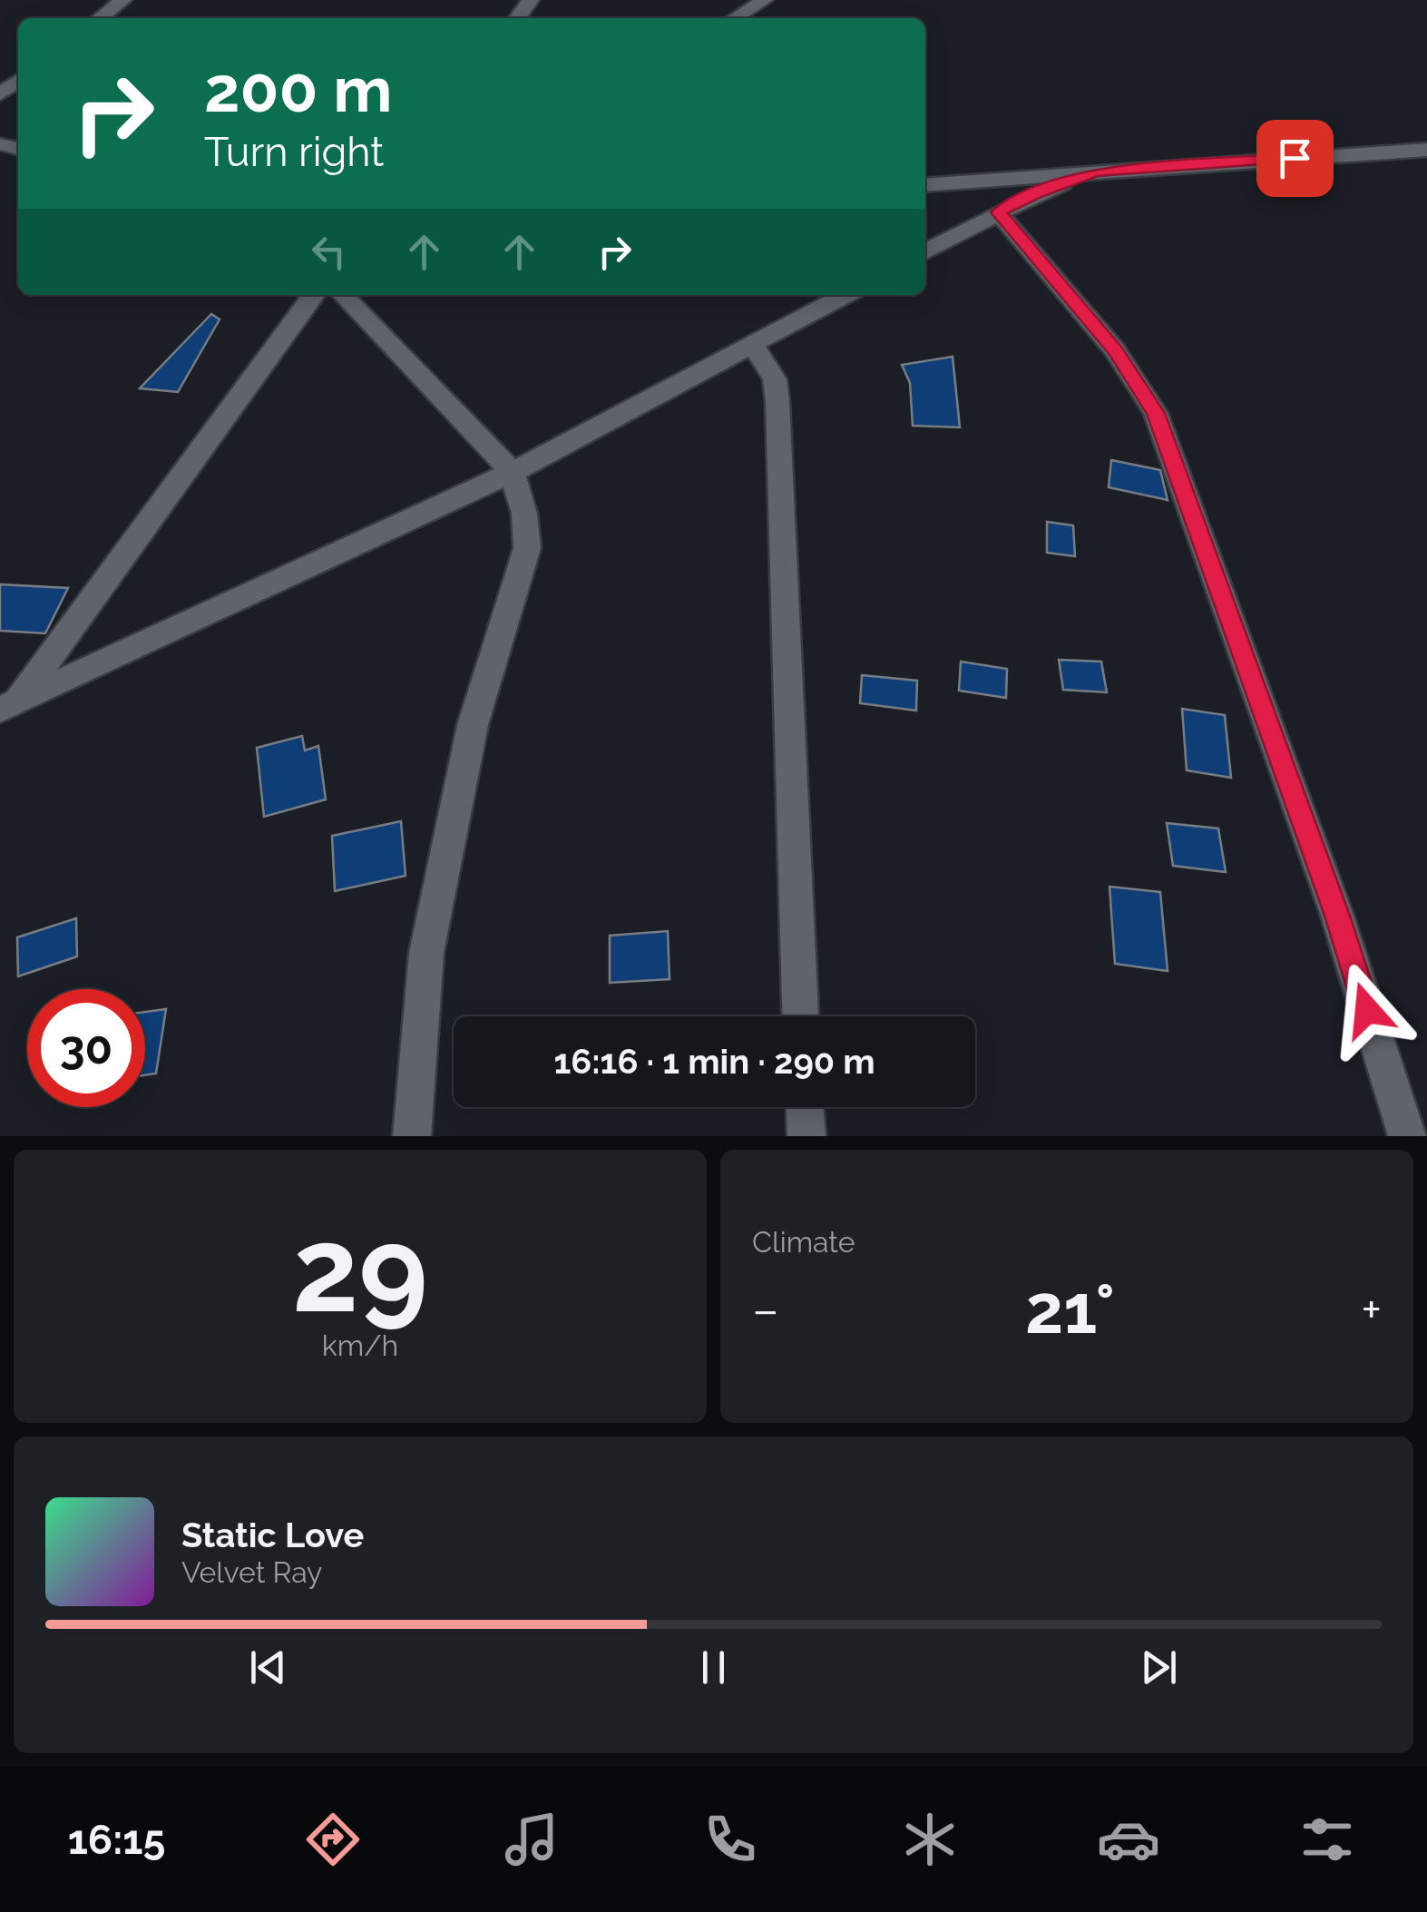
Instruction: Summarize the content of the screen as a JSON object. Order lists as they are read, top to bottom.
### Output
{
  "page": {
    "turn": ["200 m", "Turn right"],
    "limit": "30",
    "trip": "16:16 · 1 min · 290 m",
    "tile": [
      ["29", "km/h"],
      "Climate"
    ],
    "heat": ["−", "21°", "+"],
    "song": ["Static Love", "Velvet Ray"],
    "tabs": "16:15"
  }
}
